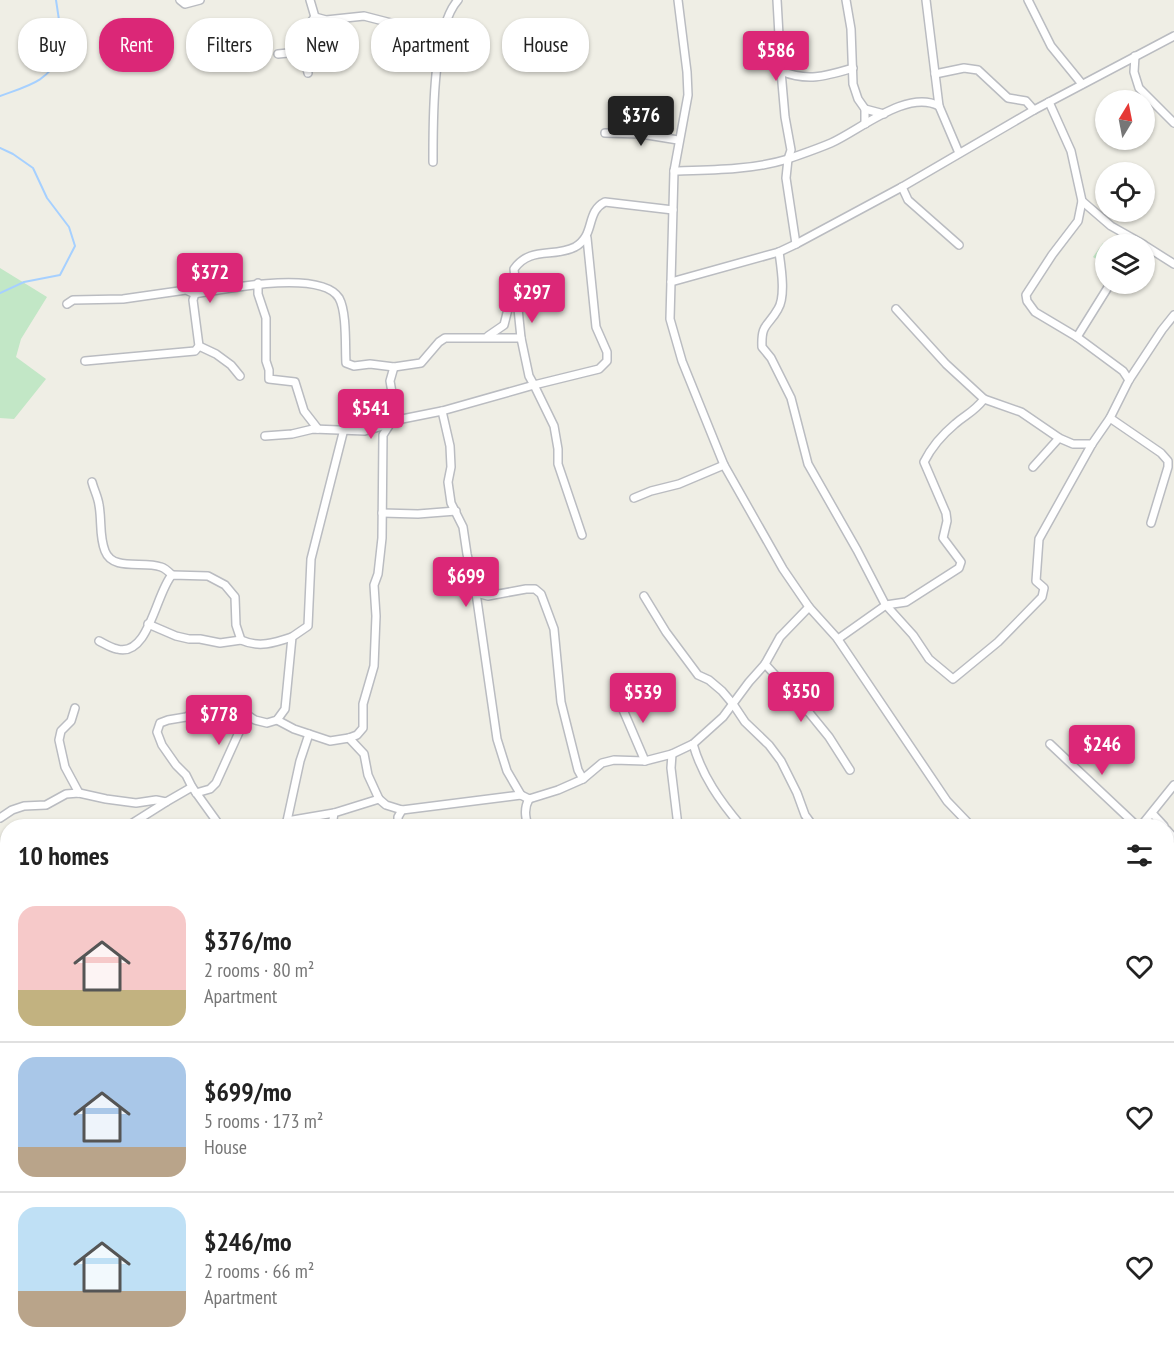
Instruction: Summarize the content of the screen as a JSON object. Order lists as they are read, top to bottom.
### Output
{
  "north": "top",
  "page": {
    "chip": [
      "Buy",
      "Rent",
      "Filters",
      "New",
      "Apartment",
      "House"
    ],
    "price": [
      "$586",
      "$376",
      "$372",
      "$297",
      "$541",
      "$699",
      "$350",
      "$539",
      "$778",
      "$246"
    ],
    "heading": "10 homes",
    "list": [
      {
        "name": "$376/mo",
        "note": "2 rooms · 80 m² · Apartment"
      },
      {
        "name": "$699/mo",
        "note": "5 rooms · 173 m² · House"
      },
      {
        "name": "$246/mo",
        "note": "2 rooms · 66 m² · Apartment"
      }
    ]
  }
}
